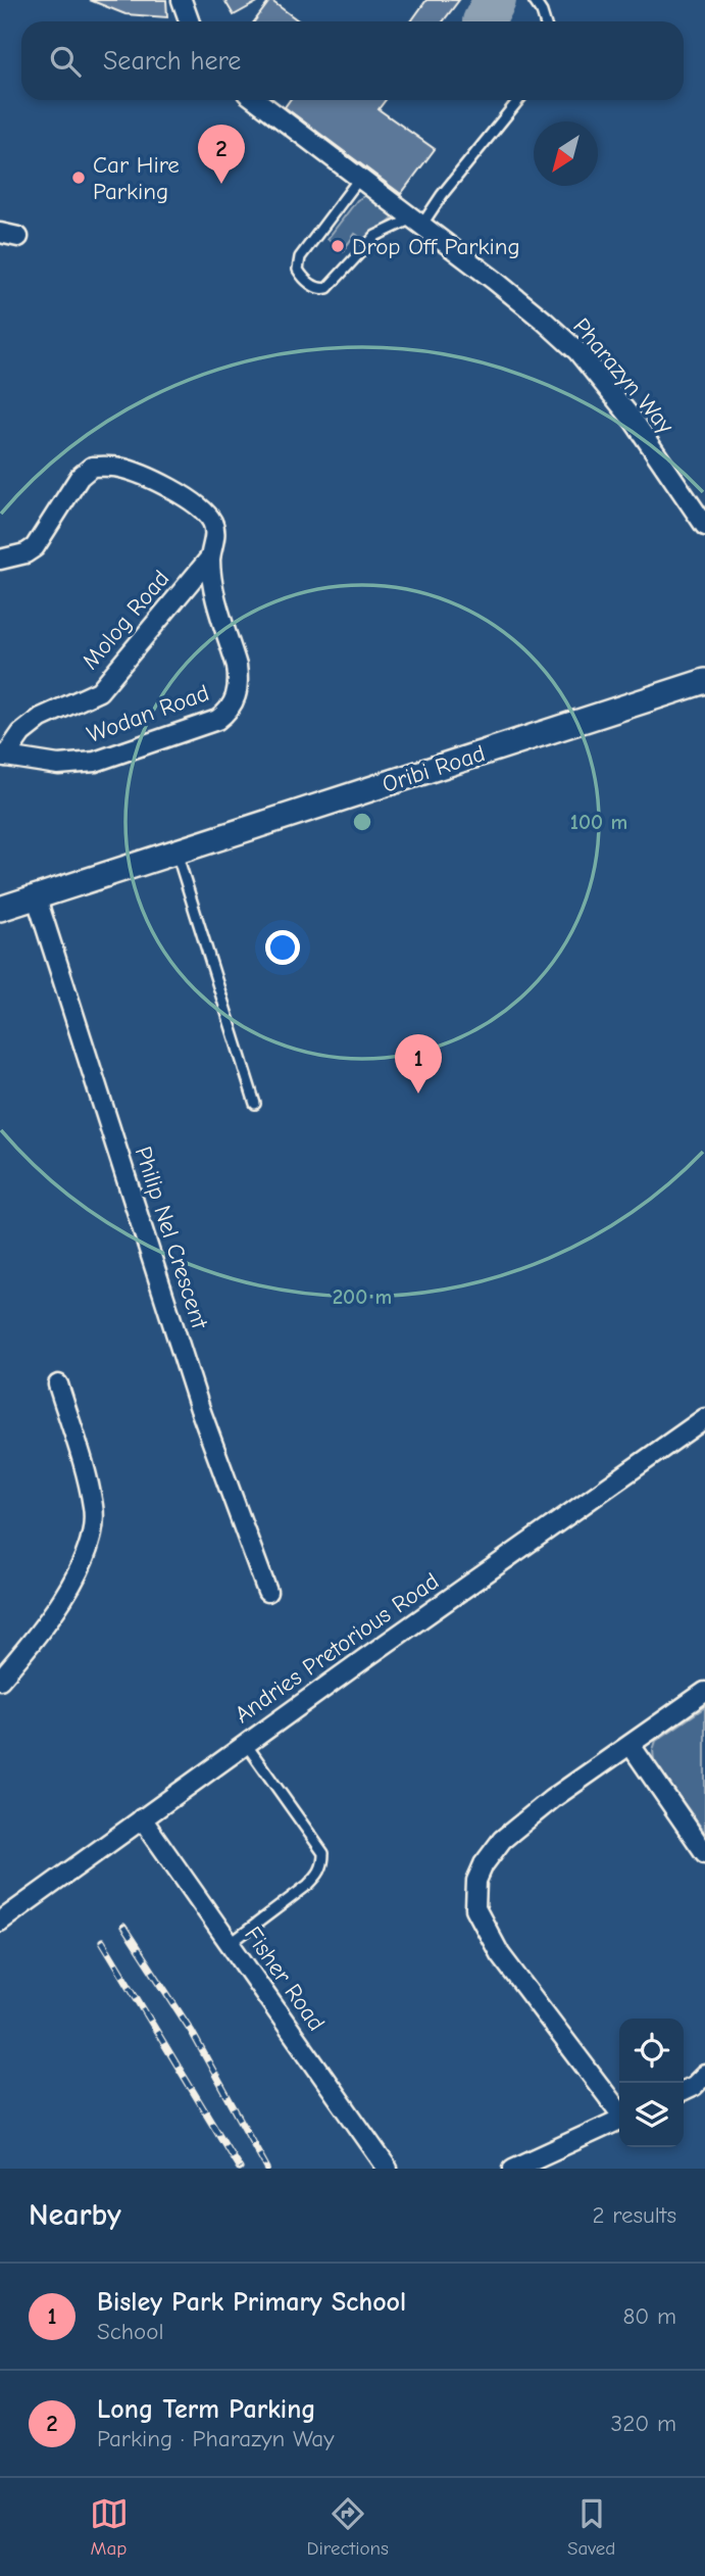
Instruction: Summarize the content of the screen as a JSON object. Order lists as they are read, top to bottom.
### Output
{
  "streets": {
    "street": [
      "Pharazyn Way",
      "Molog Road",
      "Wodan Road",
      "Oribi Road",
      "Philip Nel Crescent",
      "Andries Pretorious Road",
      "Fisher Road"
    ]
  },
  "crossings": [
    ["Molog Road", "Wodan Road"],
    ["Oribi Road", "Philip Nel Crescent"],
    ["Andries Pretorious Road", "Fisher Road"]
  ],
  "places": ["Car Hire Parking", "Drop Off Parking"],
  "north": "bottom left",
  "page": {
    "search": "Search here",
    "pins": ["2", "1"],
    "heading": ["Nearby", "2 results"],
    "list": [
      {
        "mark": "1",
        "name": "Bisley Park Primary School",
        "note": "School",
        "value": "80 m"
      },
      {
        "mark": "2",
        "name": "Long Term Parking",
        "note": "Parking · Pharazyn Way",
        "value": "320 m"
      }
    ],
    "nav": ["Map", "Directions", "Saved"]
  },
  "rings": ["100 m", "200 m"]
}
